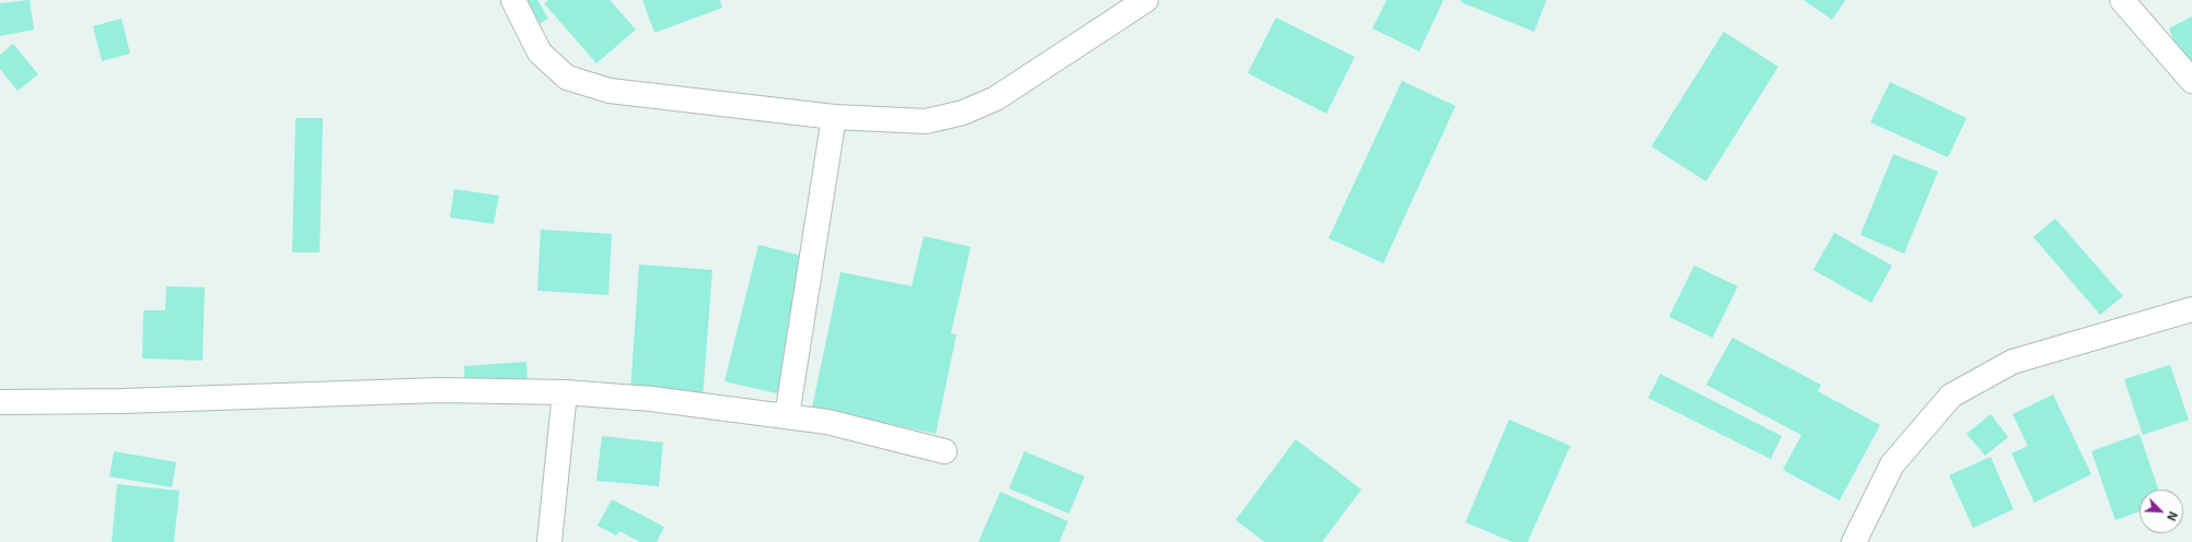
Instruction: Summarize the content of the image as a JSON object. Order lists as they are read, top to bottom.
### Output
{
  "north": "bottom right"
}
